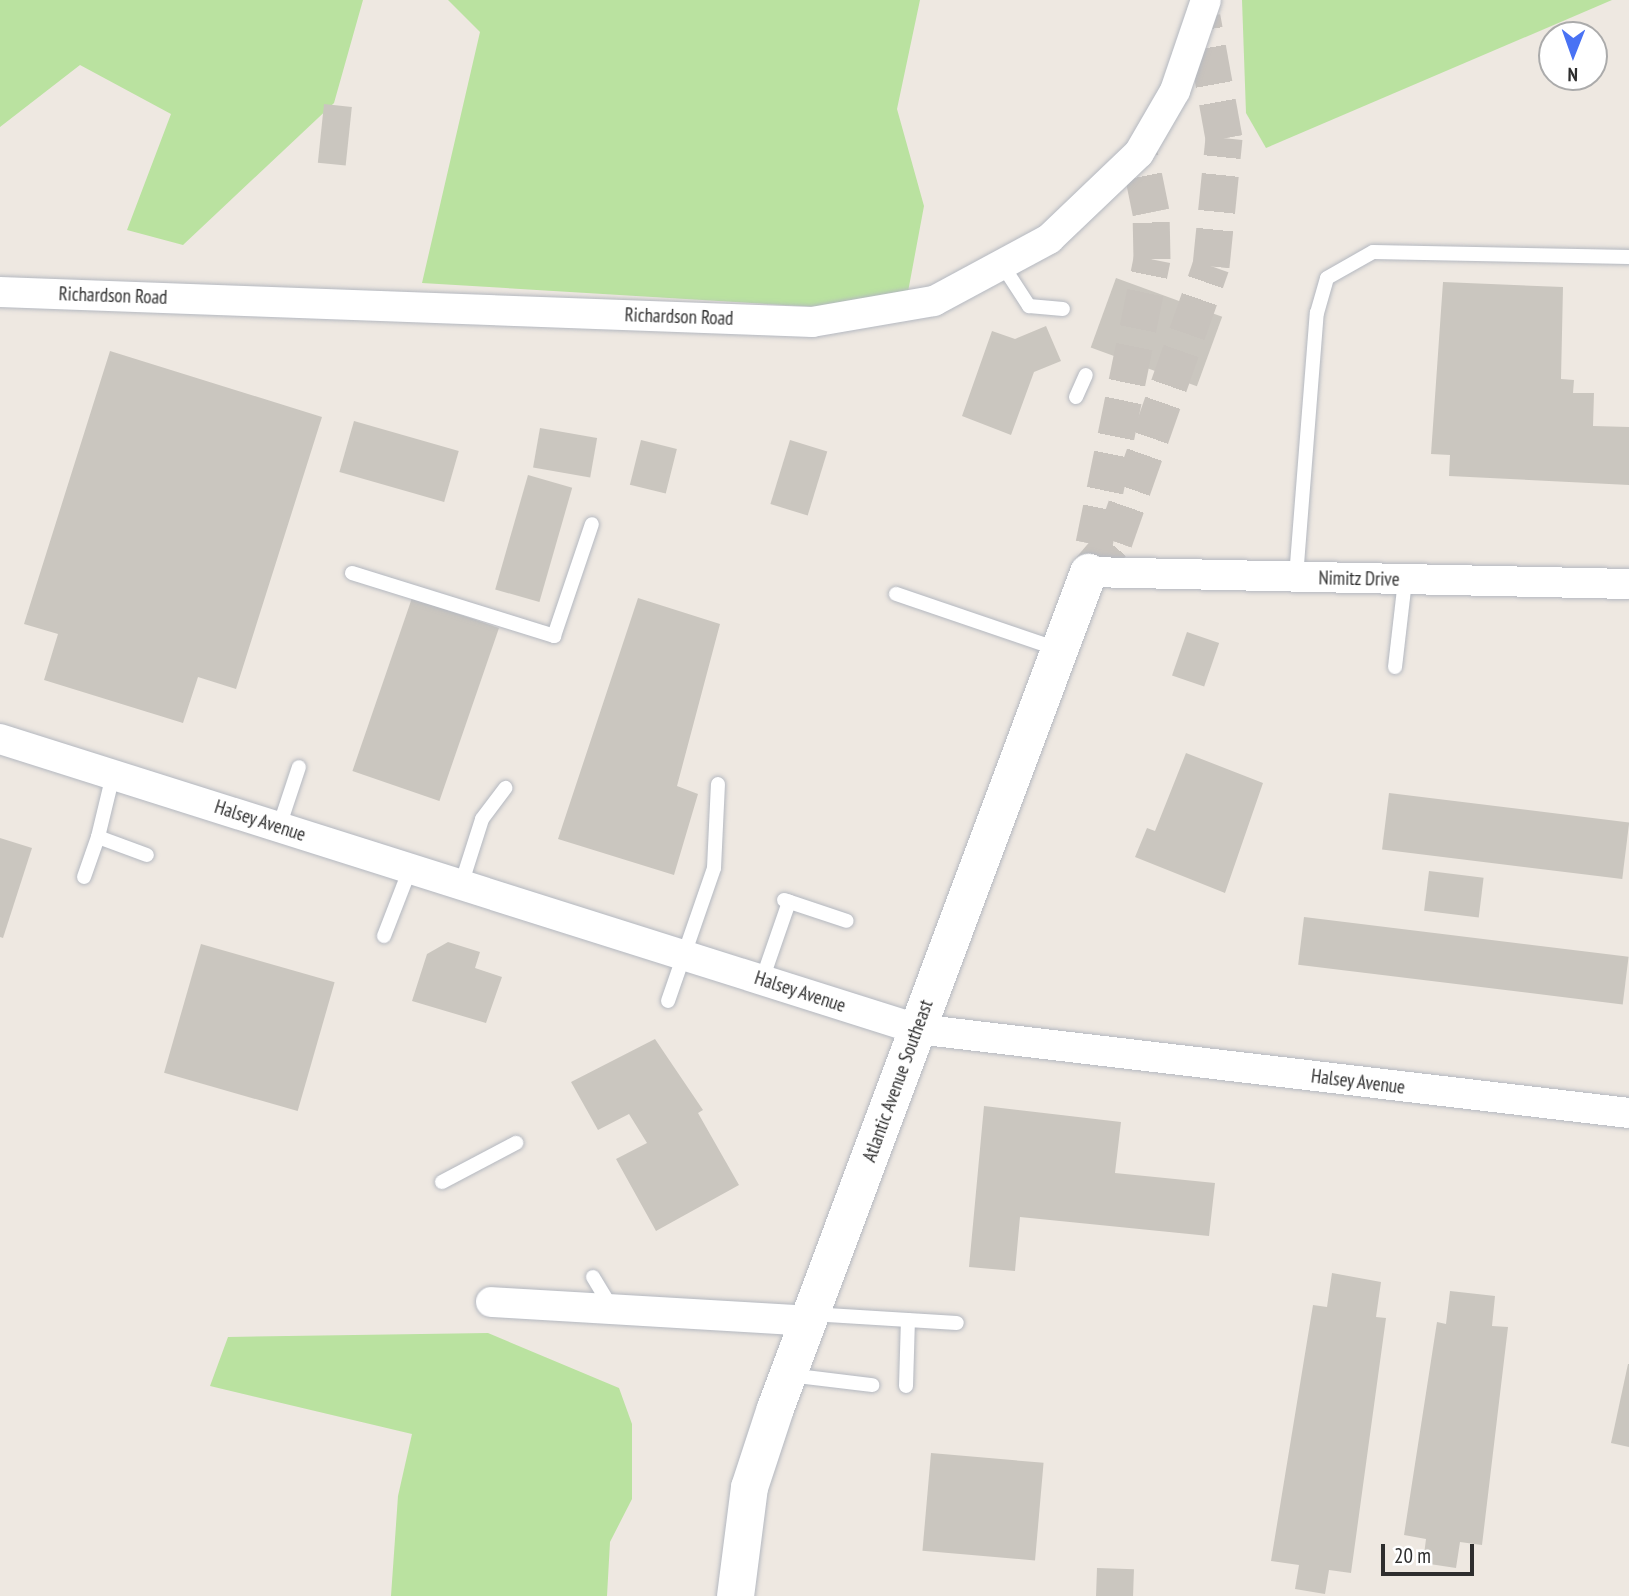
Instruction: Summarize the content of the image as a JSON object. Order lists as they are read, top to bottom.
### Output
{
  "streets": {
    "street": [
      "Richardson Road",
      "Nimitz Drive",
      "Halsey Avenue",
      "Atlantic Avenue Southeast"
    ]
  },
  "crossings": [
    ["Nimitz Drive", "Atlantic Avenue Southeast"],
    ["Halsey Avenue", "Atlantic Avenue Southeast"]
  ],
  "scale_bar": "20 m",
  "north": "bottom"
}
